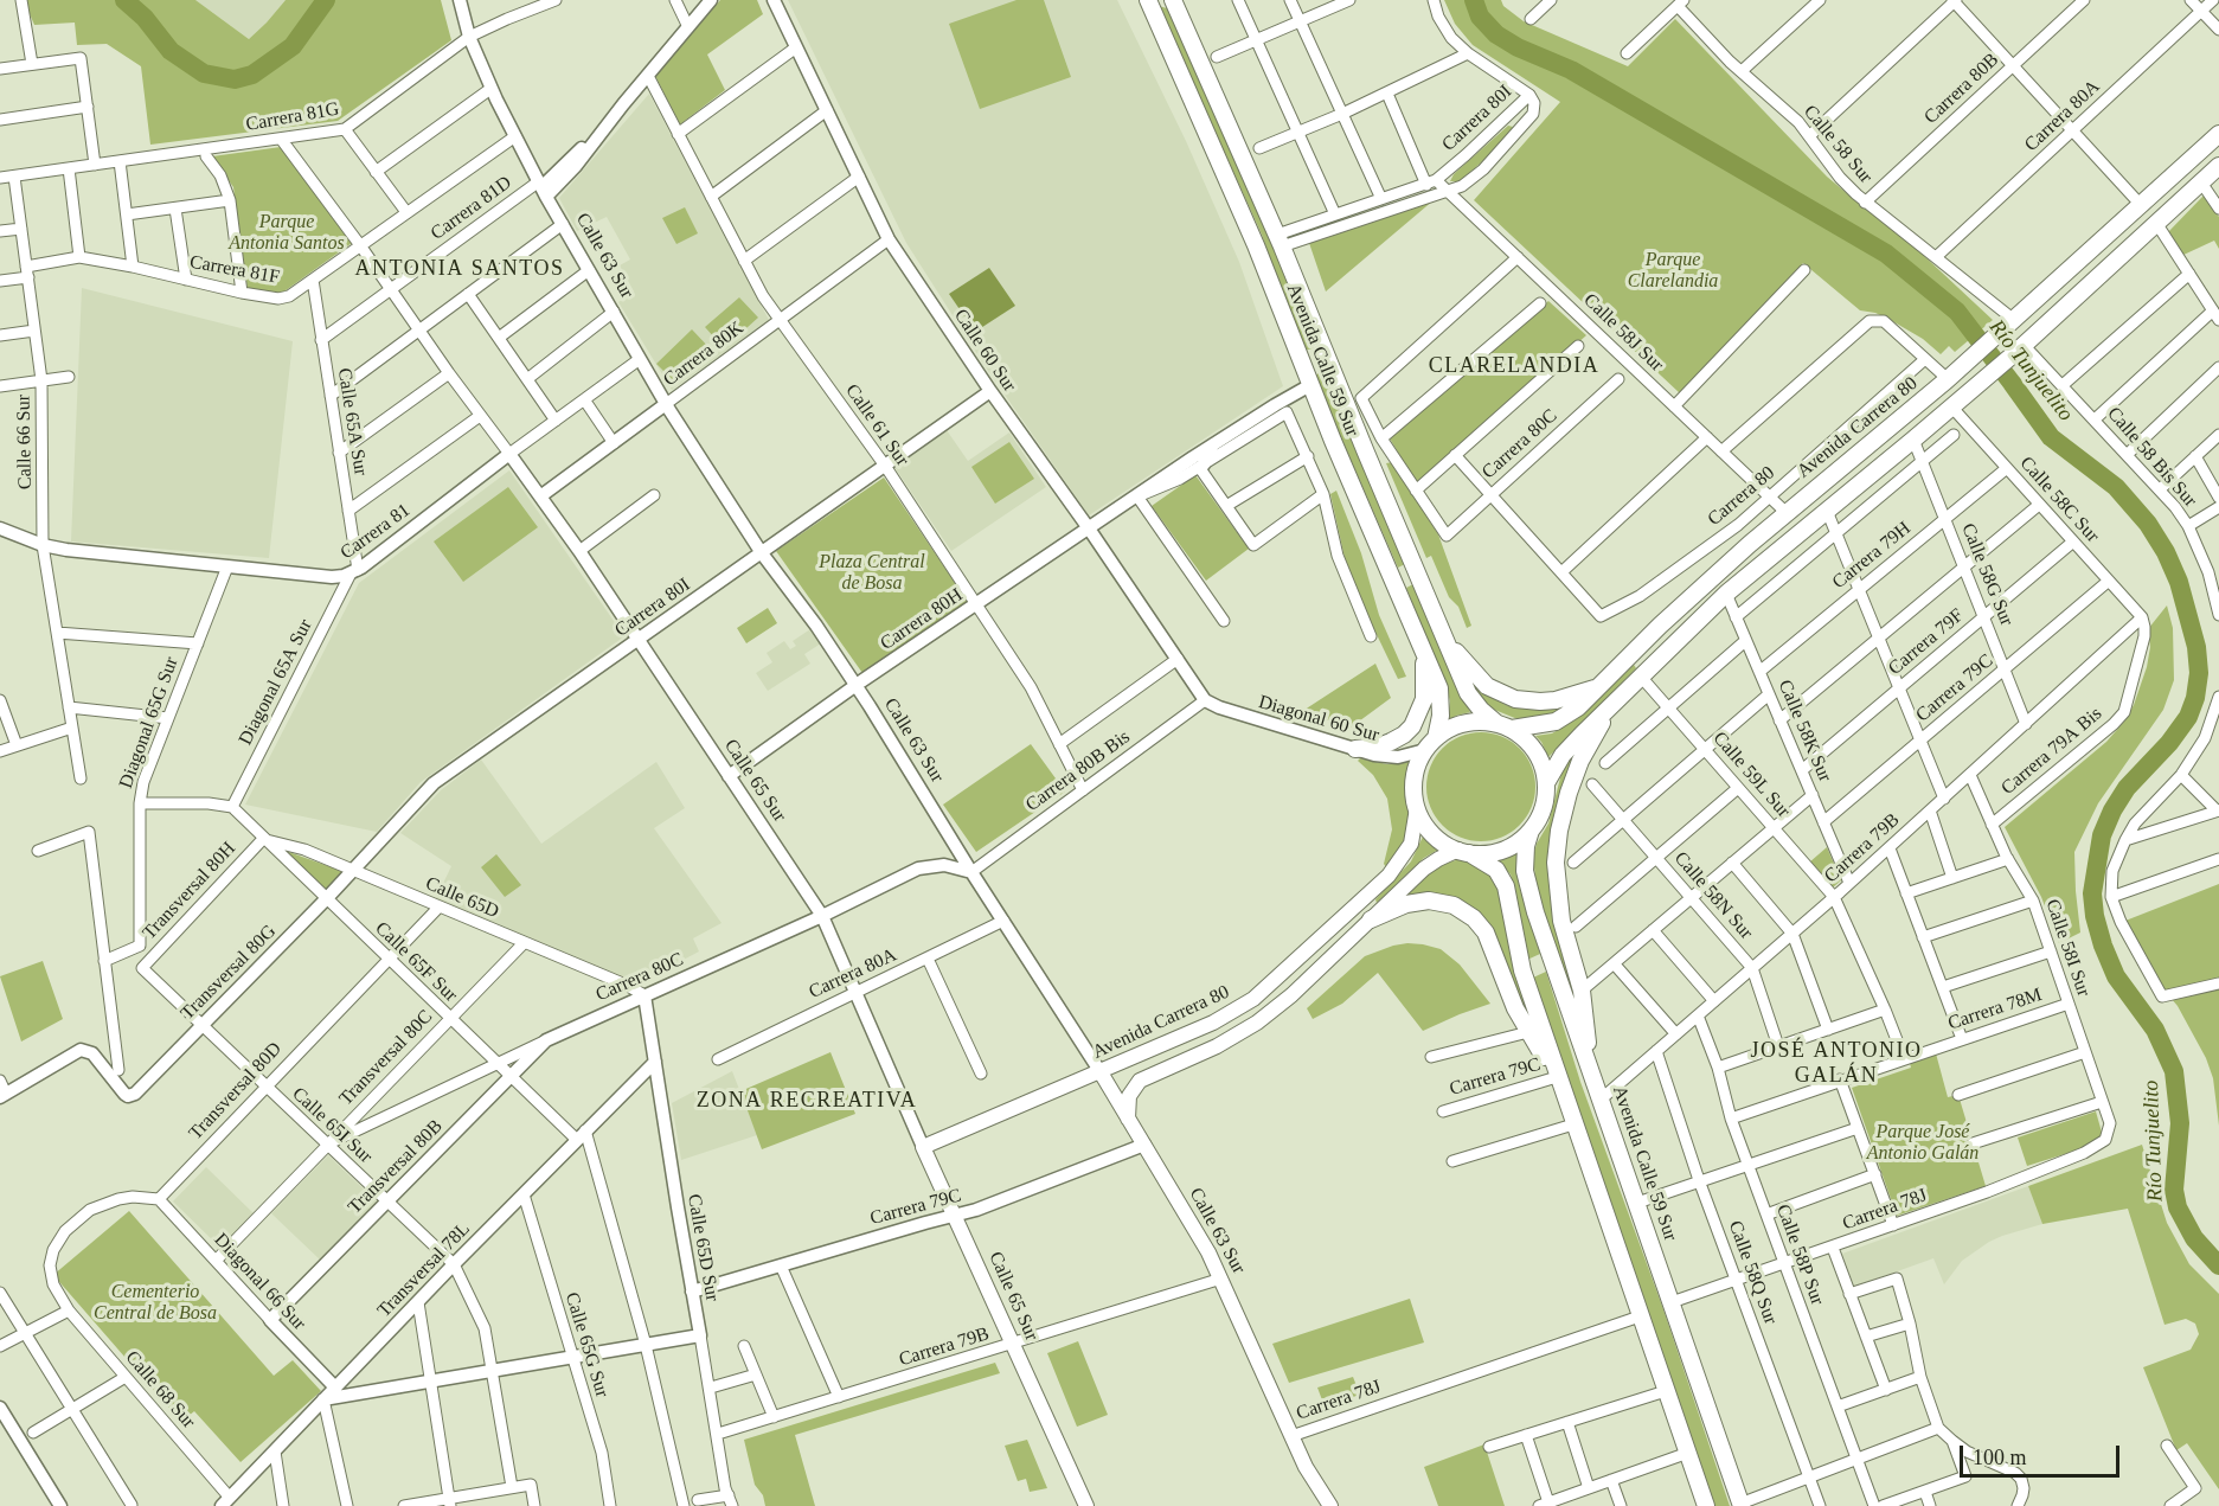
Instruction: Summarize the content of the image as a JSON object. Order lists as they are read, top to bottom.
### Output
{
  "streets": {
    "main road": [
      "Calle 63 Sur",
      "Avenida Calle 59 Sur",
      "Avenida Carrera 80",
      "Calle 65 Sur"
    ],
    "street": [
      "Carrera 80B",
      "Carrera 80A",
      "Carrera 81G",
      "Carrera 80I",
      "Calle 58 Sur",
      "Carrera 81D",
      "Carrera 81F",
      "Calle 58J Sur",
      "Calle 60 Sur",
      "Carrera 80K",
      "Calle 65A Sur",
      "Calle 61 Sur",
      "Calle 66 Sur",
      "Carrera 80C",
      "Calle 58 Bis Sur",
      "Carrera 80",
      "Calle 58C Sur",
      "Carrera 81",
      "Carrera 79H",
      "Calle 58G Sur",
      "Carrera 80H",
      "Carrera 79F",
      "Diagonal 65A Sur",
      "Carrera 79C",
      "Diagonal 60 Sur",
      "Diagonal 65G Sur",
      "Calle 58K Sur",
      "Carrera 79A Bis",
      "Carrera 80B Bis",
      "Calle 59L Sur",
      "Carrera 79B",
      "Transversal 80H",
      "Calle 58N Sur",
      "Calle 65D",
      "Calle 58I Sur",
      "Calle 65F Sur",
      "Transversal 80G",
      "Carrera 78M",
      "Transversal 80C",
      "Transversal 80D",
      "Calle 65I Sur",
      "Transversal 80B",
      "Carrera 78J",
      "Calle 65D Sur",
      "Calle 58P Sur",
      "Transversal 78L",
      "Calle 58Q Sur",
      "Diagonal 66 Sur",
      "Calle 65G Sur",
      "Calle 68 Sur"
    ]
  },
  "crossings": [
    ["Carrera 80B", "Calle 58 Sur"],
    ["Carrera 80A", "Calle 58 Sur"],
    ["Carrera 80A", "Calle 63 Sur"],
    ["Carrera 80A", "Calle 65 Sur"],
    ["Carrera 81G", "Calle 63 Sur"],
    ["Carrera 81G", "Calle 66 Sur"],
    ["Carrera 81G", "Calle 65 Sur"],
    ["Carrera 80I", "Calle 63 Sur"],
    ["Carrera 80I", "Calle 58J Sur"],
    ["Carrera 80I", "Calle 60 Sur"],
    ["Carrera 80I", "Avenida Calle 59 Sur"],
    ["Carrera 80I", "Calle 61 Sur"],
    ["Carrera 80I", "Calle 65 Sur"],
    ["Carrera 80I", "Calle 65D"],
    ["Carrera 80I", "Transversal 80G"],
    ["Calle 58 Sur", "Avenida Carrera 80"],
    ["Carrera 81D", "Calle 63 Sur"],
    ["Carrera 81D", "Calle 65A Sur"],
    ["Carrera 81D", "Calle 61 Sur"],
    ["Carrera 81D", "Calle 65 Sur"],
    ["Calle 63 Sur", "Carrera 81F"],
    ["Calle 63 Sur", "Carrera 80K"],
    ["Calle 63 Sur", "Avenida Carrera 80"],
    ["Calle 63 Sur", "Carrera 80C"],
    ["Calle 63 Sur", "Carrera 81"],
    ["Calle 63 Sur", "Carrera 80H"],
    ["Calle 63 Sur", "Carrera 79C"],
    ["Calle 63 Sur", "Carrera 80B Bis"],
    ["Calle 63 Sur", "Carrera 79B"],
    ["Calle 63 Sur", "Carrera 78J"],
    ["Carrera 81F", "Calle 65A Sur"],
    ["Carrera 81F", "Calle 66 Sur"],
    ["Carrera 81F", "Calle 65 Sur"],
    ["Calle 58J Sur", "Avenida Carrera 80"],
    ["Calle 58J Sur", "Carrera 80"],
    ["Calle 60 Sur", "Carrera 80K"],
    ["Calle 60 Sur", "Carrera 80H"],
    ["Calle 60 Sur", "Diagonal 60 Sur"],
    ["Calle 60 Sur", "Carrera 80B Bis"],
    ["Carrera 80K", "Calle 61 Sur"],
    ["Carrera 80K", "Calle 65 Sur"],
    ["Avenida Calle 59 Sur", "Avenida Carrera 80"],
    ["Avenida Calle 59 Sur", "Carrera 80H"],
    ["Avenida Calle 59 Sur", "Diagonal 60 Sur"],
    ["Avenida Calle 59 Sur", "Carrera 79B"],
    ["Avenida Calle 59 Sur", "Carrera 78J"],
    ["Calle 65A Sur", "Carrera 81"],
    ["Calle 65A Sur", "Diagonal 65A Sur"],
    ["Calle 61 Sur", "Carrera 80H"],
    ["Calle 61 Sur", "Carrera 80B Bis"],
    ["Avenida Carrera 80", "Diagonal 60 Sur"],
    ["Avenida Carrera 80", "Calle 65 Sur"],
    ["Calle 66 Sur", "Carrera 81"],
    ["Carrera 80C", "Carrera 80B Bis"],
    ["Carrera 80C", "Calle 65 Sur"],
    ["Carrera 80C", "Calle 65D"],
    ["Carrera 80C", "Calle 65F Sur"],
    ["Carrera 80C", "Transversal 80C"],
    ["Carrera 80C", "Calle 65I Sur"],
    ["Carrera 80C", "Transversal 80B"],
    ["Carrera 80C", "Calle 65D Sur"],
    ["Calle 58C Sur", "Carrera 79H"],
    ["Calle 58C Sur", "Carrera 79F"],
    ["Calle 58C Sur", "Carrera 79C"],
    ["Calle 58C Sur", "Carrera 79A Bis"],
    ["Calle 58C Sur", "Carrera 79B"],
    ["Carrera 81", "Diagonal 65A Sur"],
    ["Carrera 81", "Diagonal 65G Sur"],
    ["Carrera 81", "Calle 65 Sur"],
    ["Carrera 79H", "Calle 58G Sur"],
    ["Carrera 79H", "Calle 58K Sur"],
    ["Calle 58G Sur", "Carrera 79F"],
    ["Calle 58G Sur", "Carrera 79C"],
    ["Calle 58G Sur", "Carrera 79B"],
    ["Carrera 80H", "Calle 65 Sur"],
    ["Carrera 79F", "Calle 58K Sur"],
    ["Diagonal 65A Sur", "Calle 65F Sur"],
    ["Carrera 79C", "Calle 58K Sur"],
    ["Carrera 79C", "Calle 65 Sur"],
    ["Carrera 79C", "Calle 65D Sur"],
    ["Diagonal 60 Sur", "Carrera 80B Bis"],
    ["Diagonal 65G Sur", "Transversal 80H"],
    ["Diagonal 65G Sur", "Calle 65I Sur"],
    ["Calle 58K Sur", "Carrera 79B"],
    ["Carrera 79A Bis", "Carrera 79B"],
    ["Carrera 79A Bis", "Calle 58I Sur"],
    ["Calle 59L Sur", "Carrera 79B"],
    ["Calle 65 Sur", "Carrera 79B"],
    ["Carrera 79B", "Calle 58N Sur"],
    ["Carrera 79B", "Calle 58I Sur"],
    ["Carrera 79B", "Calle 65D Sur"],
    ["Carrera 79B", "Calle 58P Sur"],
    ["Carrera 79B", "Calle 58Q Sur"],
    ["Transversal 80H", "Calle 65D"],
    ["Transversal 80H", "Calle 65F Sur"],
    ["Transversal 80H", "Calle 65I Sur"],
    ["Calle 65D", "Calle 65F Sur"],
    ["Calle 65D", "Transversal 80G"],
    ["Calle 65D", "Transversal 80C"],
    ["Calle 65D", "Transversal 80D"],
    ["Calle 65D", "Calle 65D Sur"],
    ["Calle 58I Sur", "Carrera 78M"],
    ["Calle 58I Sur", "Carrera 78J"],
    ["Calle 65F Sur", "Transversal 80G"],
    ["Calle 65F Sur", "Transversal 80C"],
    ["Calle 65F Sur", "Transversal 80D"],
    ["Calle 65F Sur", "Transversal 80B"],
    ["Calle 65F Sur", "Transversal 78L"],
    ["Transversal 80G", "Calle 65I Sur"],
    ["Carrera 78M", "Calle 58P Sur"],
    ["Transversal 80C", "Calle 65I Sur"],
    ["Transversal 80C", "Diagonal 66 Sur"],
    ["Transversal 80D", "Calle 65I Sur"],
    ["Transversal 80D", "Diagonal 66 Sur"],
    ["Transversal 80D", "Calle 68 Sur"],
    ["Calle 65I Sur", "Transversal 80B"],
    ["Calle 65I Sur", "Transversal 78L"],
    ["Transversal 80B", "Diagonal 66 Sur"],
    ["Carrera 78J", "Calle 58P Sur"],
    ["Carrera 78J", "Calle 58Q Sur"],
    ["Calle 65D Sur", "Transversal 78L"],
    ["Transversal 78L", "Diagonal 66 Sur"],
    ["Transversal 78L", "Calle 65G Sur"],
    ["Transversal 78L", "Calle 68 Sur"],
    ["Diagonal 66 Sur", "Calle 68 Sur"]
  ],
  "districts": [
    "ANTONIA SANTOS",
    "CLARELANDIA",
    "JOSÉ ANTONIO GALÁN",
    "ZONA RECREATIVA"
  ],
  "water": ["Río Tunjuelito"],
  "parks": [
    "Parque Antonia Santos",
    "Parque Clarelandia",
    "Plaza Central de Bosa",
    "Parque José Antonio Galán",
    "Cementerio Central de Bosa"
  ],
  "scale_bar": "100 m"
}
